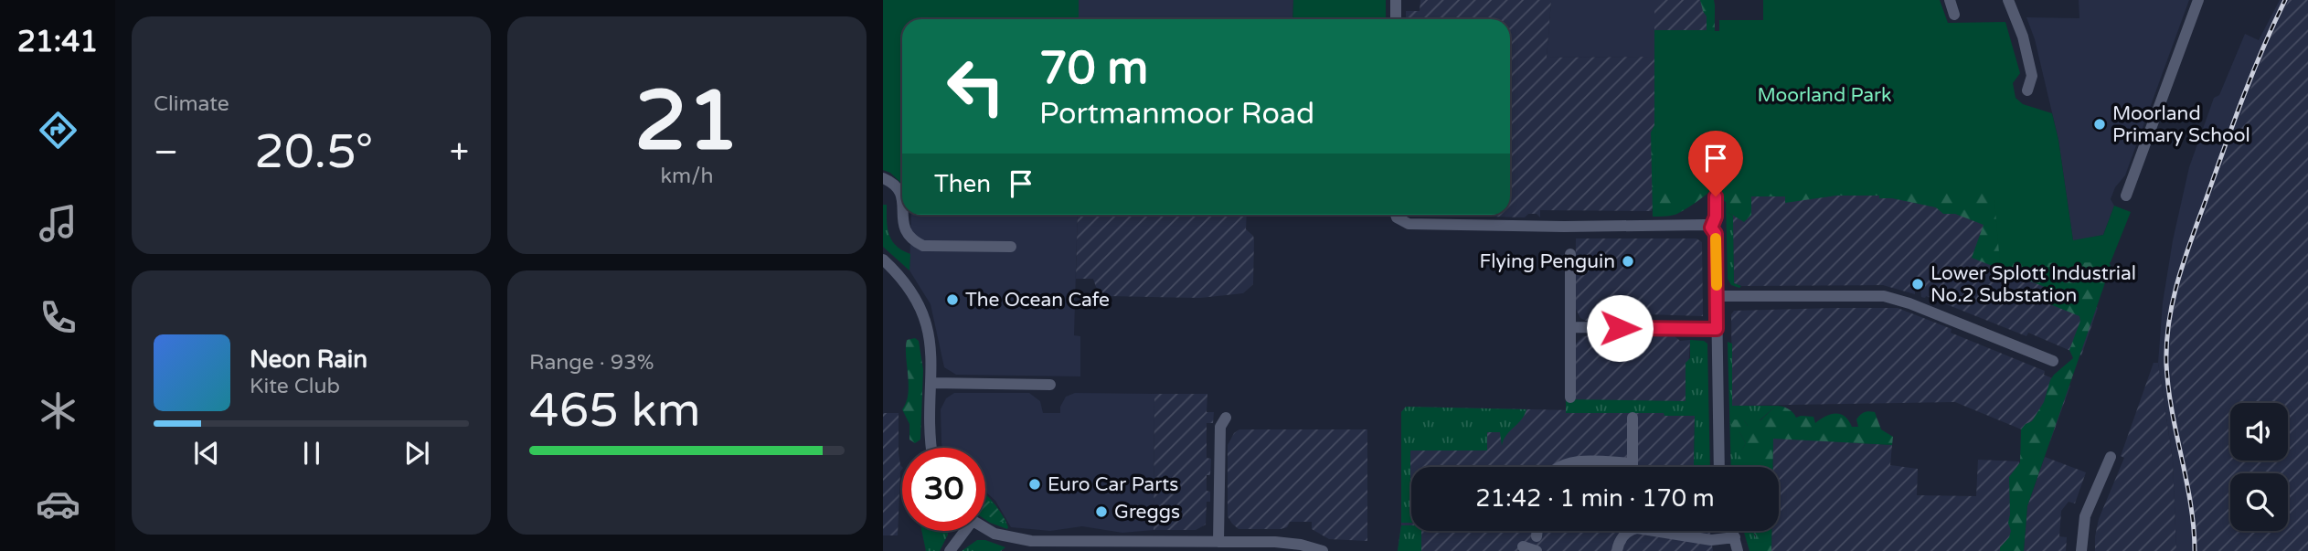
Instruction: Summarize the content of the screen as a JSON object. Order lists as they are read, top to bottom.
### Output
{
  "parks": ["Moorland Park"],
  "places": [
    "Moorland Primary School",
    "Flying Penguin",
    "Lower Splott Industrial No.2 Substation",
    "The Ocean Cafe",
    "Euro Car Parts",
    "Greggs"
  ],
  "page": {
    "tabs": "21:41",
    "tile": [
      "Climate",
      ["21", "km/h"],
      ["Range · 93%", "465 km"]
    ],
    "turn": ["70 m", "Portmanmoor Road"],
    "heat": ["−", "20.5°", "+"],
    "then": "Then",
    "song": ["Neon Rain", "Kite Club"],
    "limit": "30",
    "trip": "21:42 · 1 min · 170 m"
  }
}
